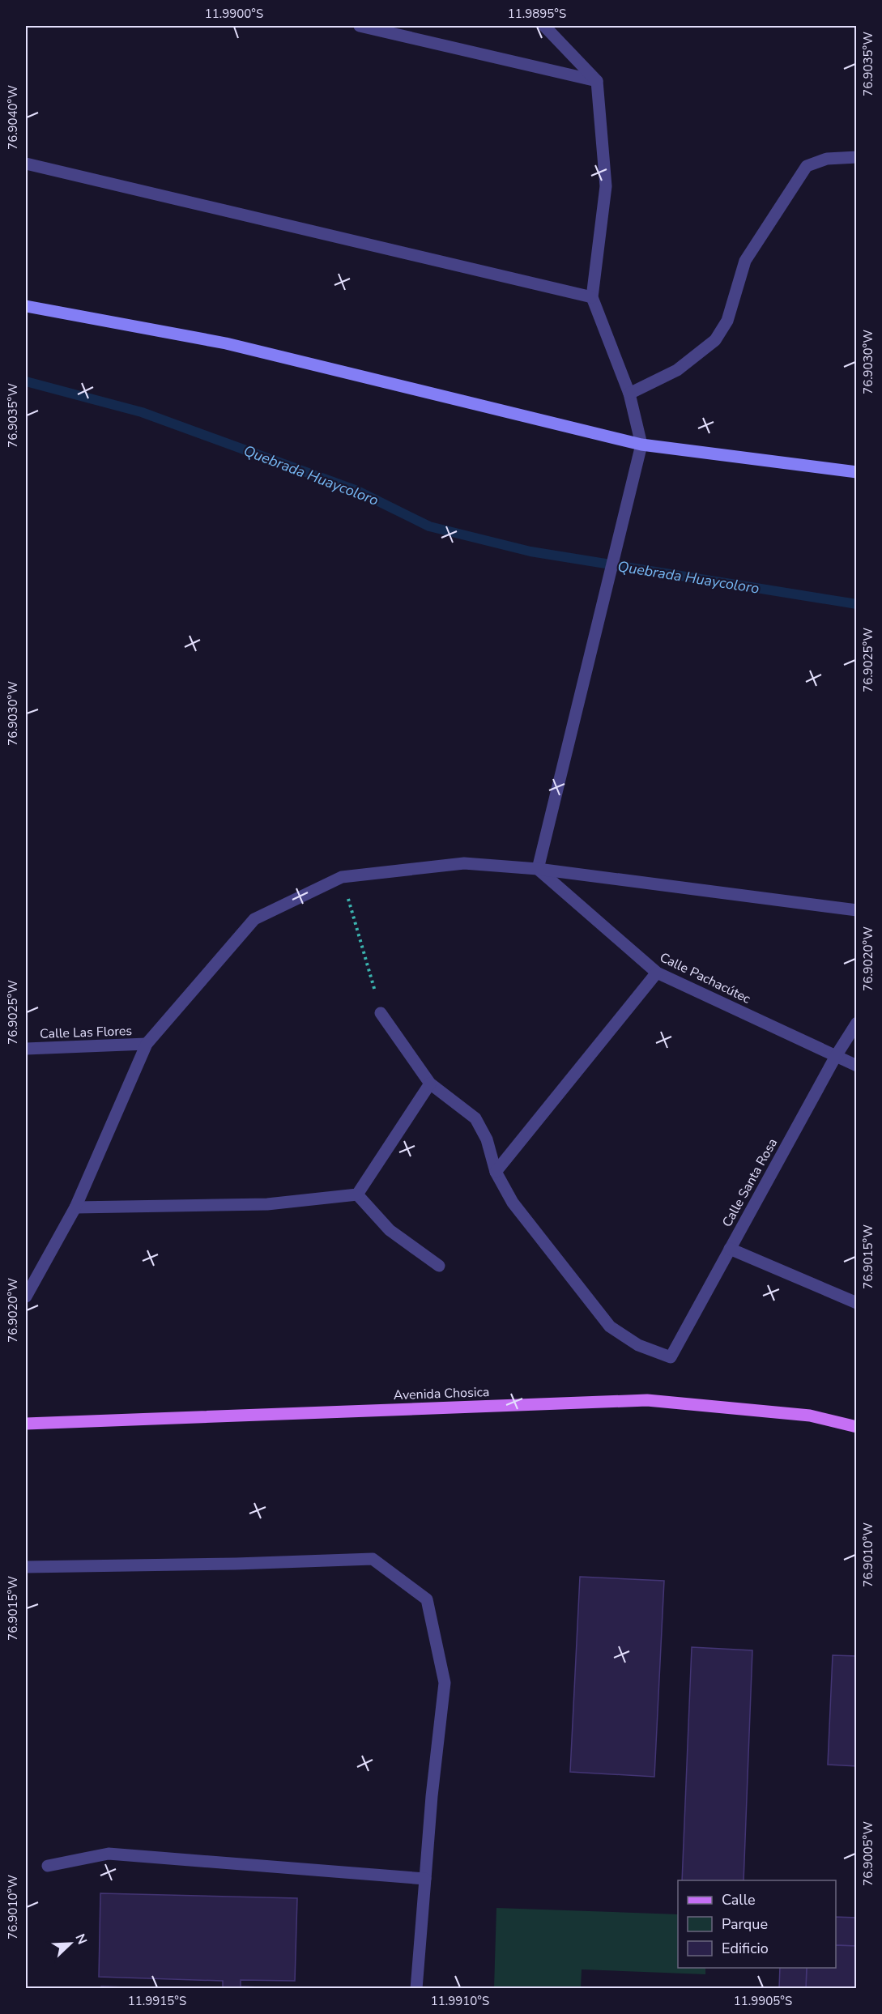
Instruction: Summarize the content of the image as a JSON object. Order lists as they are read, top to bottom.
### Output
{
  "streets": {
    "main road": ["Avenida Chosica"],
    "street": ["Calle Pachacútec", "Calle Las Flores", "Calle Santa Rosa"]
  },
  "crossings": [
    ["Calle Pachacútec", "Calle Santa Rosa"]
  ],
  "water": ["Quebrada Huaycoloro"],
  "legend": ["Calle", "Parque", "Edificio"],
  "north": "top right",
  "coordinates": [
    "11.9900°S",
    "11.9895°S",
    "76.9035°W",
    "76.9040°W",
    "76.9030°W",
    "76.9025°W",
    "76.9020°W",
    "76.9015°W",
    "76.9010°W",
    "76.9005°W",
    "11.9915°S",
    "11.9910°S",
    "11.9905°S"
  ]
}
